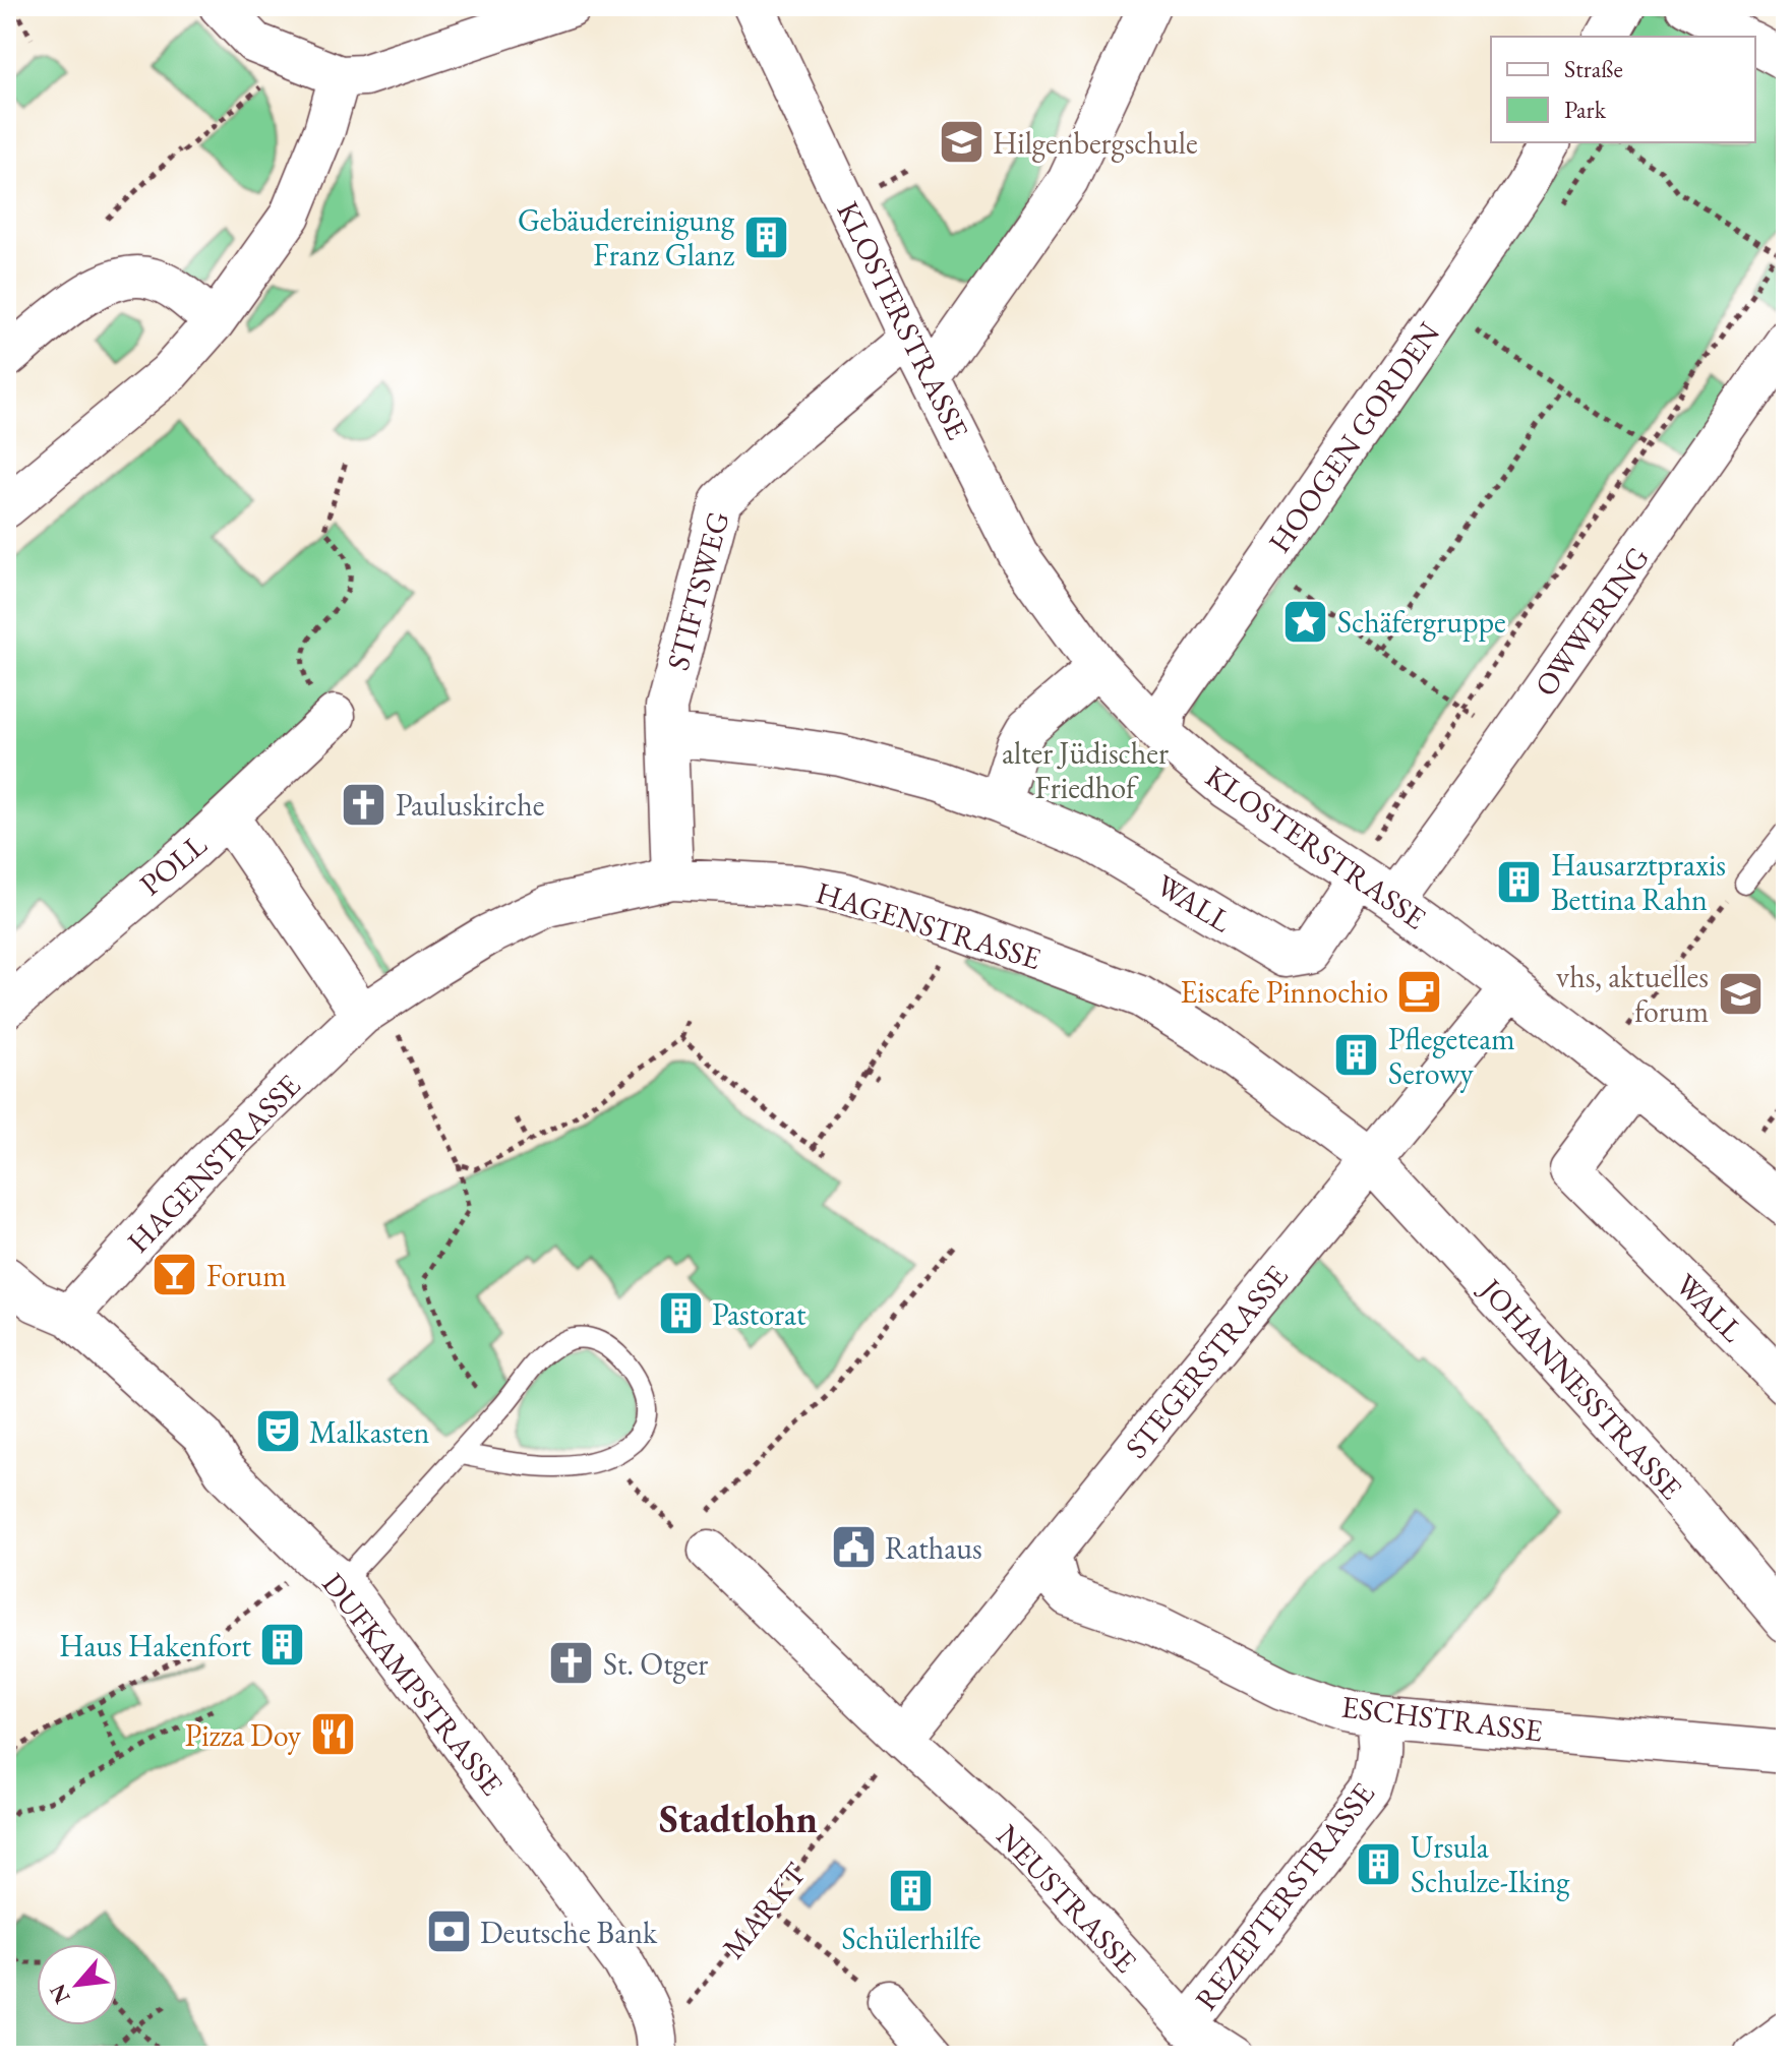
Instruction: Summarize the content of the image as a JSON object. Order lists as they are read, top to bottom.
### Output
{
  "streets": {
    "street": [
      "KLOSTERSTRASSE",
      "HOOGEN GORDEN",
      "STIFTSWEG",
      "OWWERING",
      "POLL",
      "WALL",
      "HAGENSTRASSE",
      "STEGERSTRASSE",
      "JOHANNESSTRASSE",
      "DUFKAMPSTRASSE",
      "ESCHSTRASSE",
      "REZEPTERSTRASSE",
      "NEUSTRASSE"
    ],
    "path": ["MARKT"]
  },
  "crossings": [
    ["KLOSTERSTRASSE", "HOOGEN GORDEN"],
    ["KLOSTERSTRASSE", "STIFTSWEG"],
    ["KLOSTERSTRASSE", "OWWERING"],
    ["KLOSTERSTRASSE", "WALL"],
    ["KLOSTERSTRASSE", "STEGERSTRASSE"],
    ["STIFTSWEG", "WALL"],
    ["STIFTSWEG", "HAGENSTRASSE"],
    ["HAGENSTRASSE", "STEGERSTRASSE"],
    ["HAGENSTRASSE", "JOHANNESSTRASSE"],
    ["HAGENSTRASSE", "DUFKAMPSTRASSE"],
    ["STEGERSTRASSE", "JOHANNESSTRASSE"],
    ["STEGERSTRASSE", "ESCHSTRASSE"],
    ["STEGERSTRASSE", "NEUSTRASSE"],
    ["DUFKAMPSTRASSE", "MARKT"],
    ["ESCHSTRASSE", "REZEPTERSTRASSE"],
    ["REZEPTERSTRASSE", "NEUSTRASSE"]
  ],
  "districts": ["Stadtlohn"],
  "parks": ["alter Jüdischer Friedhof"],
  "places": {
    "school or university": ["Hilgenbergschule", "vhs, aktuelles forum"],
    "building": [
      "Gebäudereinigung Franz Glanz",
      "Hausarztpraxis Bettina Rahn",
      "Pflegeteam Serowy",
      "Pastorat",
      "Haus Hakenfort",
      "Ursula Schulze-Iking",
      "Schülerhilfe"
    ],
    "place": ["Schäfergruppe"],
    "church": ["Pauluskirche", "St. Otger"],
    "cafe": ["Eiscafe Pinnochio"],
    "bar": ["Forum"],
    "theatre": ["Malkasten"],
    "public building": ["Rathaus"],
    "restaurant": ["Pizza Doy"],
    "bank": ["Deutsche Bank"]
  },
  "legend": ["Straße", "Park"],
  "north": "bottom left"
}
